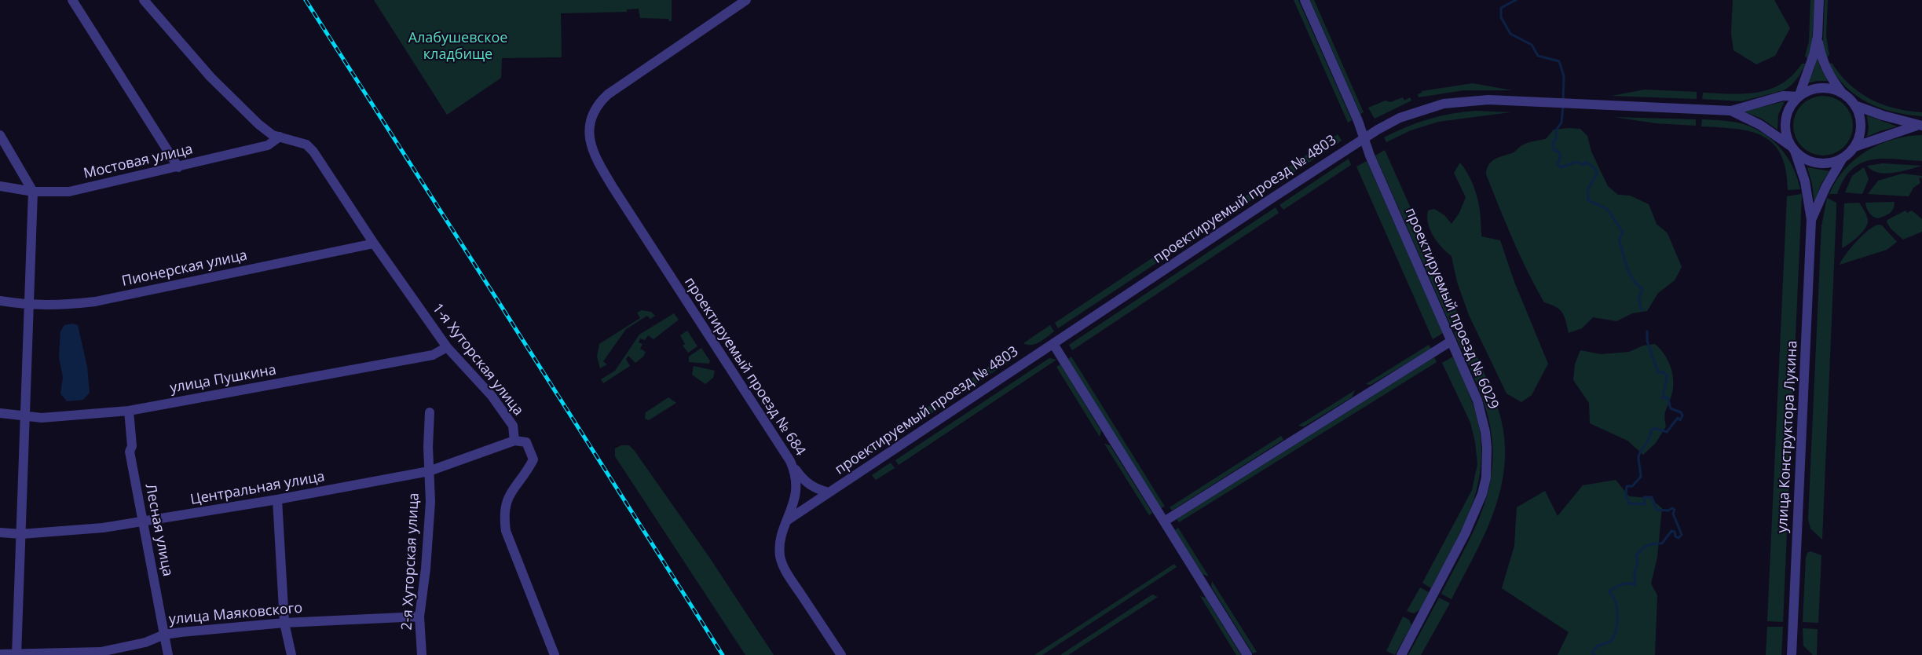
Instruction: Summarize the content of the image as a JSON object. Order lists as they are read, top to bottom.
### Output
{
  "streets": {
    "street": [
      "Мостовая улица",
      "проектируемый проезд № 4803",
      "Пионерская улица",
      "проектируемый проезд № 6029",
      "1-я Хуторская улица",
      "проектируемый проезд № 684",
      "улица Пушкина",
      "улица Конструктора Лукина",
      "Центральная улица",
      "Лесная улица",
      "2-я Хуторская улица",
      "улица Маяковского"
    ]
  },
  "crossings": [
    ["Мостовая улица", "1-я Хуторская улица"],
    ["проектируемый проезд № 4803", "проектируемый проезд № 6029"],
    ["проектируемый проезд № 4803", "проектируемый проезд № 684"],
    ["проектируемый проезд № 4803", "улица Конструктора Лукина"],
    ["Пионерская улица", "1-я Хуторская улица"],
    ["1-я Хуторская улица", "улица Пушкина"],
    ["1-я Хуторская улица", "Центральная улица"],
    ["улица Пушкина", "Лесная улица"],
    ["Центральная улица", "Лесная улица"],
    ["Центральная улица", "2-я Хуторская улица"],
    ["Лесная улица", "улица Маяковского"],
    ["2-я Хуторская улица", "улица Маяковского"]
  ],
  "parks": ["Алабушевское кладбище"]
}
